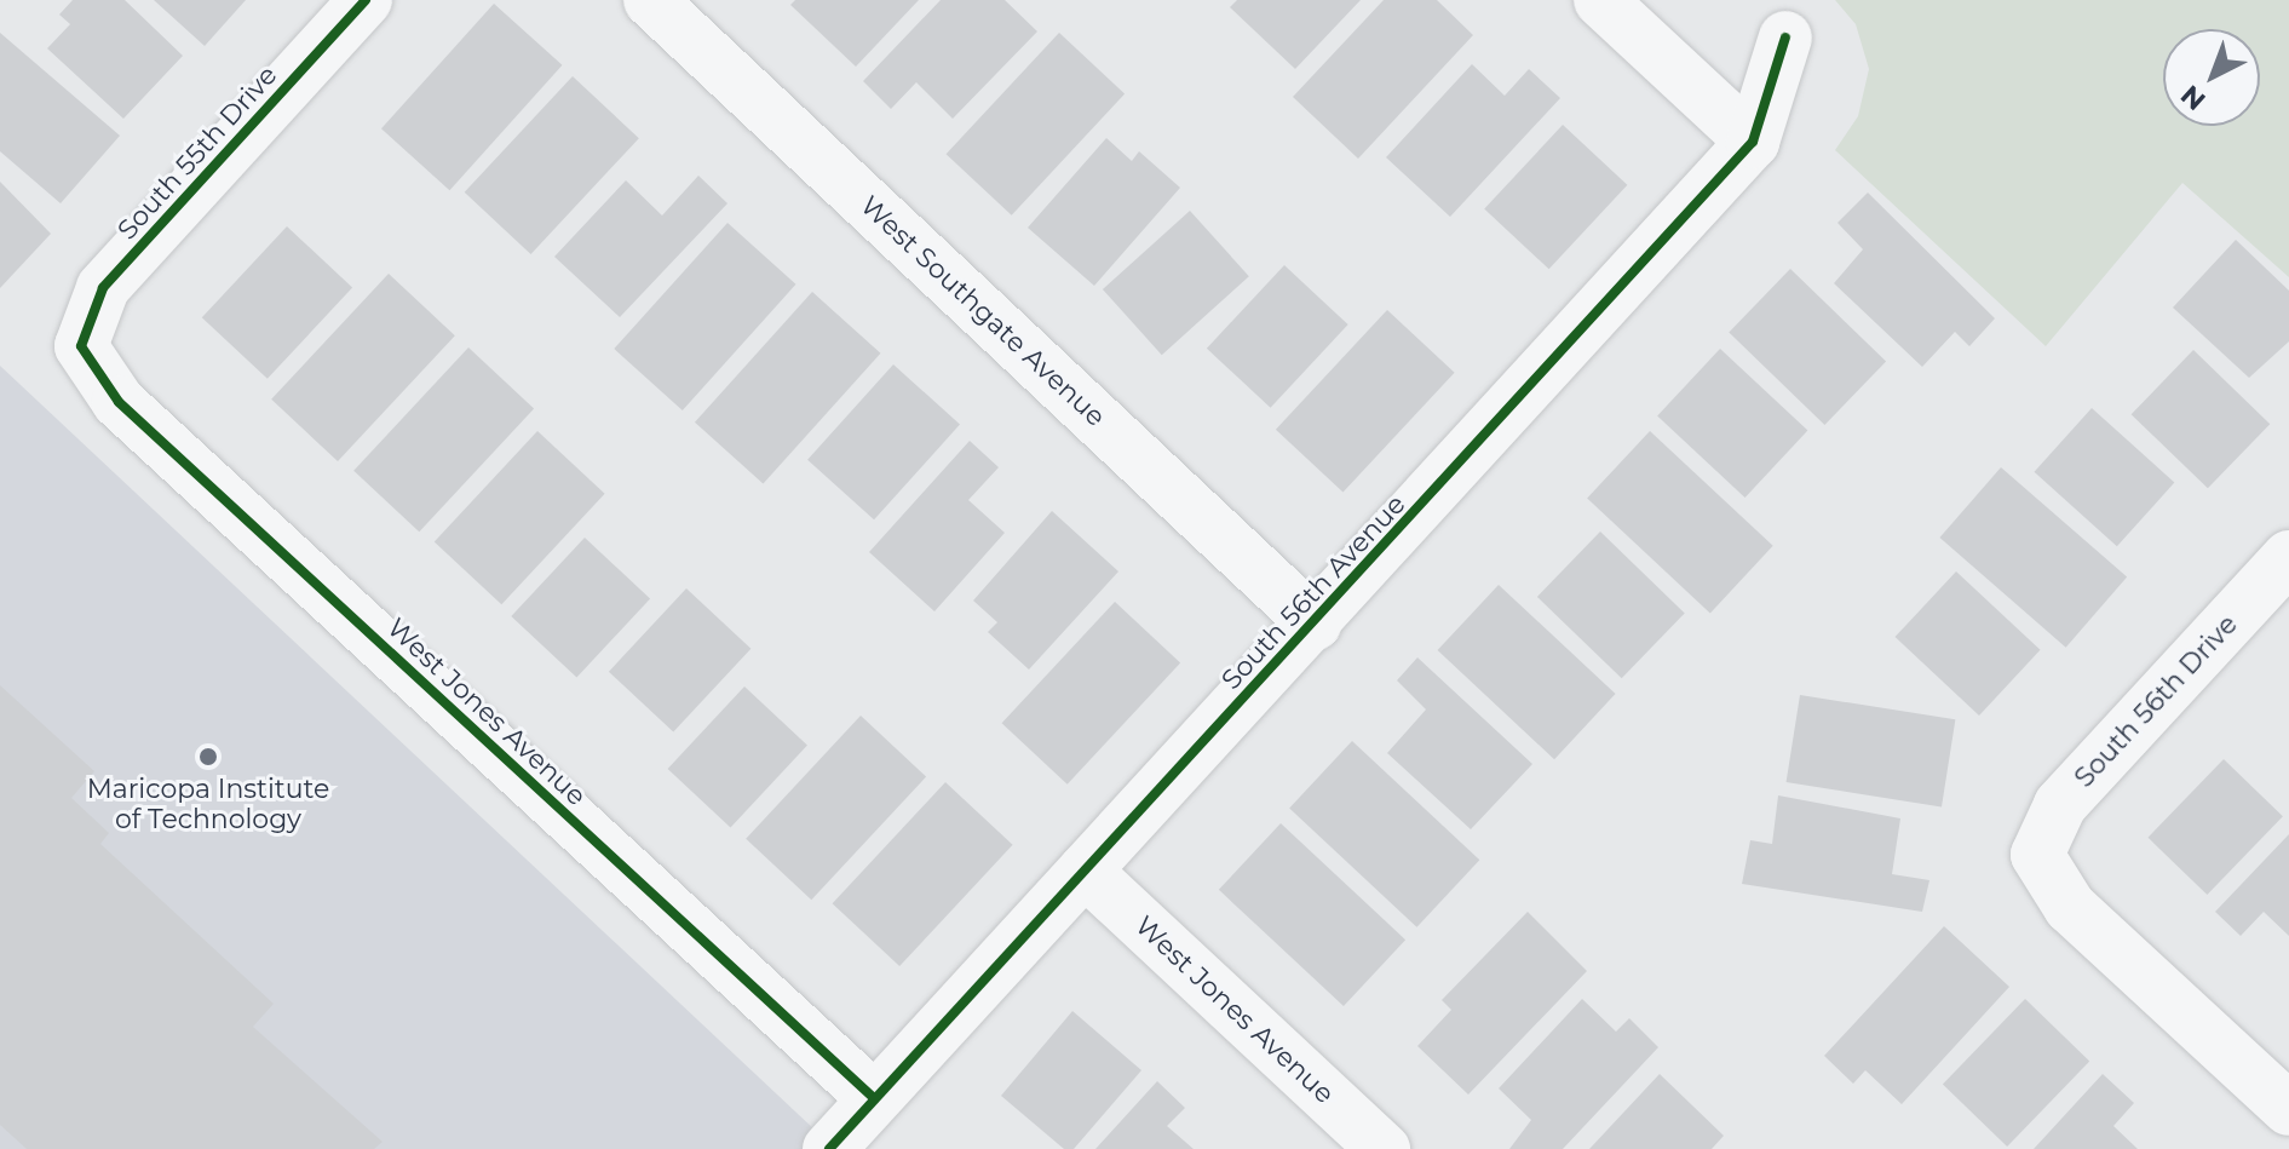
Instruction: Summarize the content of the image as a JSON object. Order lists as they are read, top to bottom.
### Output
{
  "streets": {
    "street": [
      "South 55th Drive",
      "West Southgate Avenue",
      "South 56th Avenue",
      "South 56th Drive",
      "West Jones Avenue"
    ]
  },
  "crossings": [
    ["South 55th Drive", "West Jones Avenue"],
    ["West Southgate Avenue", "South 56th Avenue"],
    ["South 56th Avenue", "West Jones Avenue"]
  ],
  "places": ["Maricopa Institute of Technology"],
  "north": "bottom left"
}
